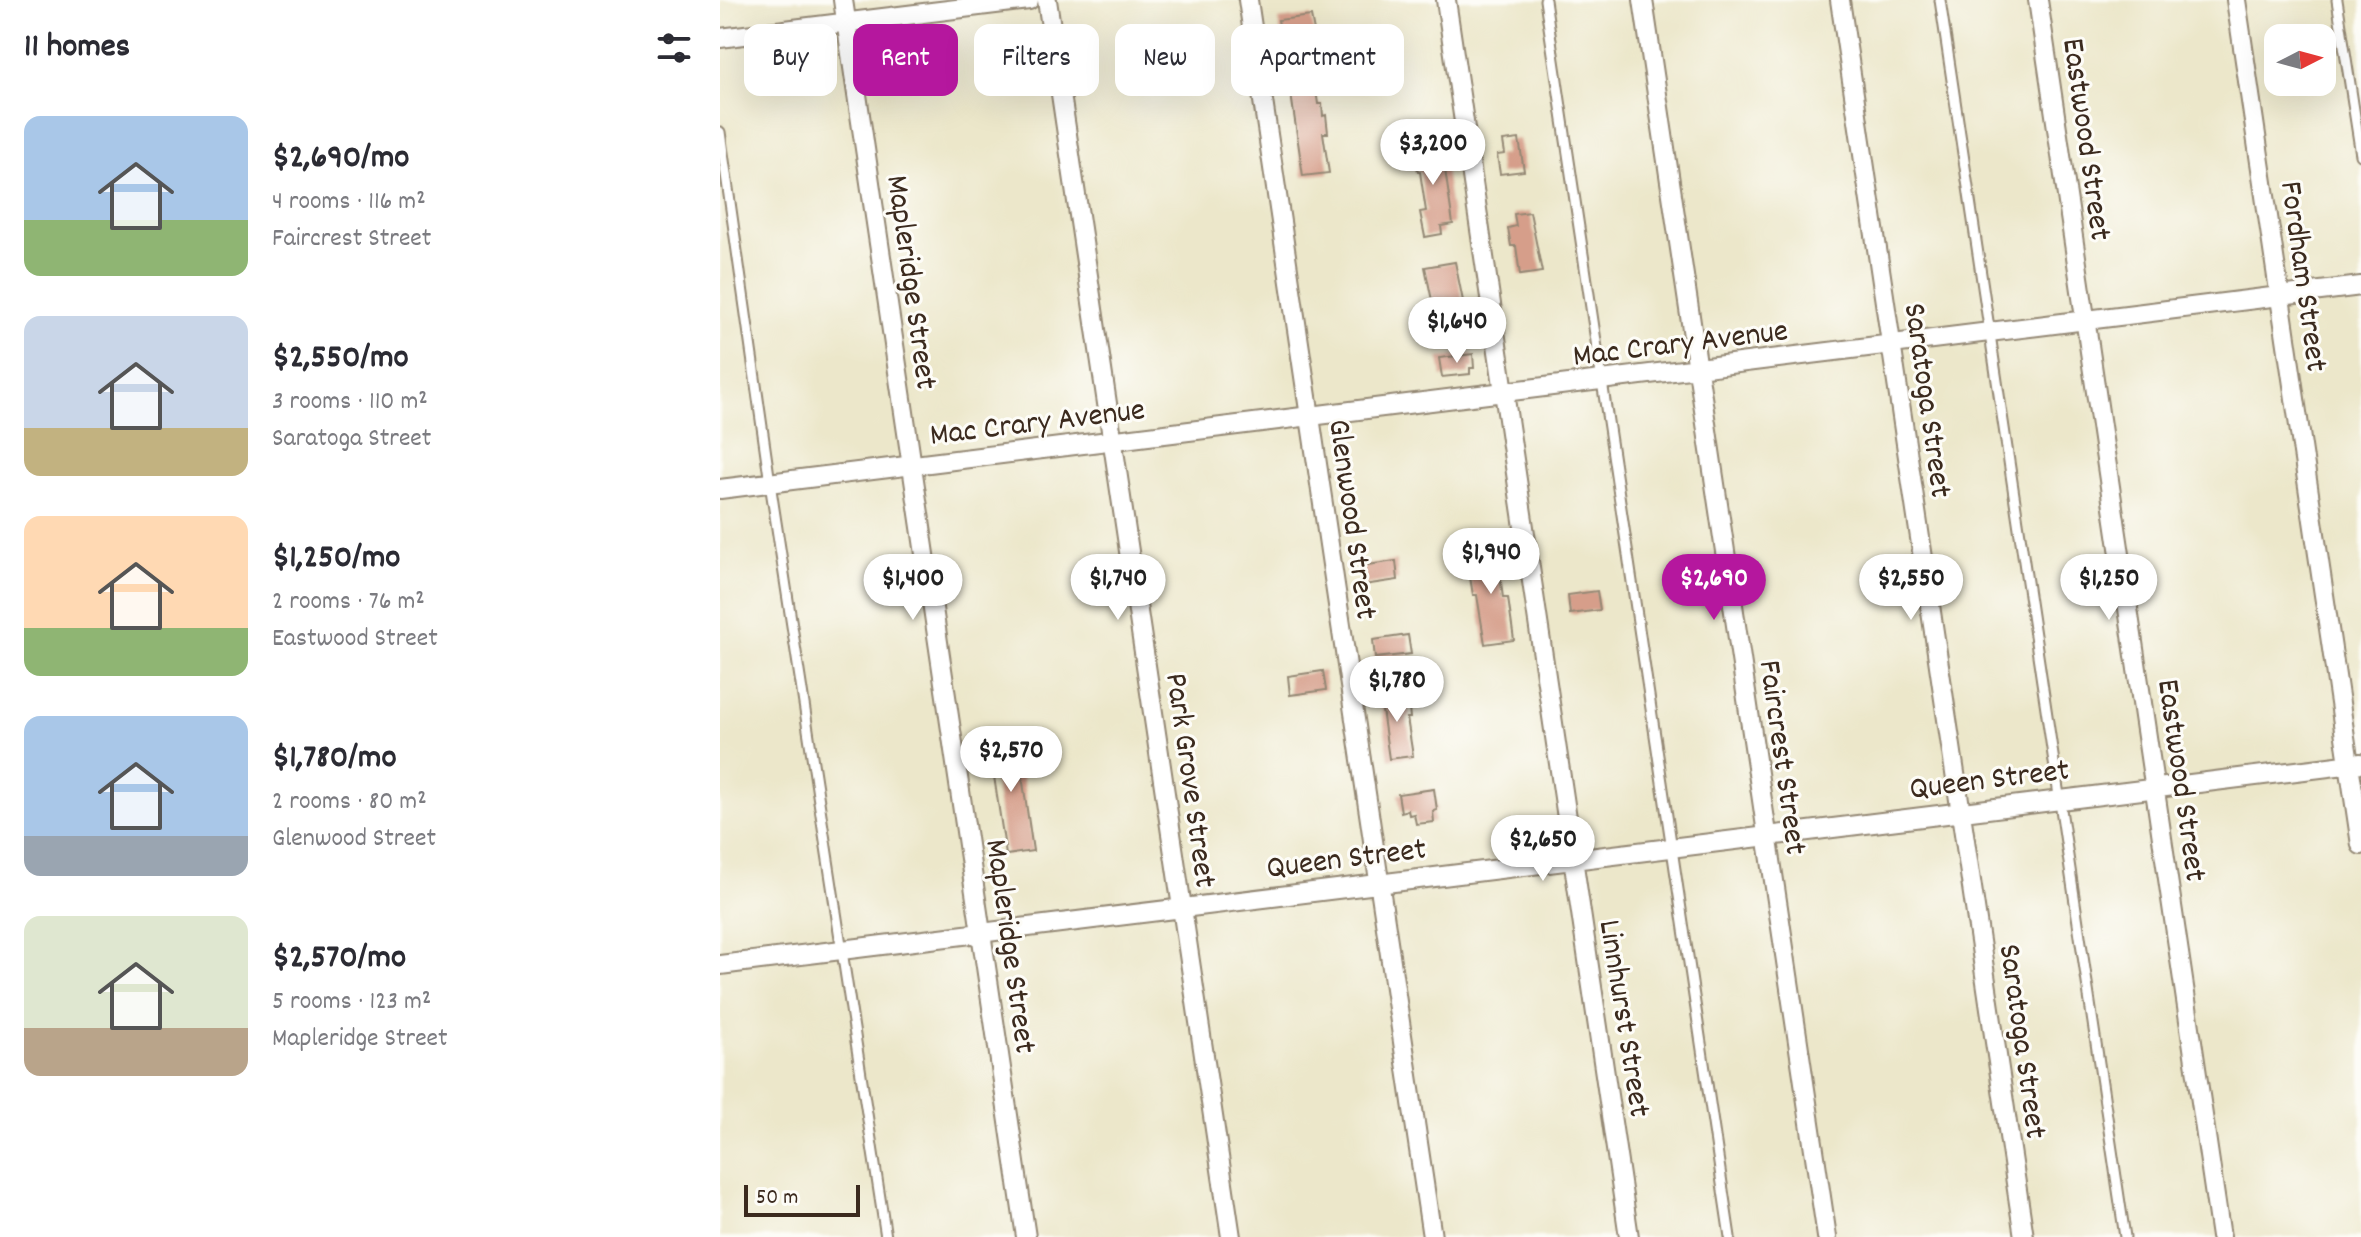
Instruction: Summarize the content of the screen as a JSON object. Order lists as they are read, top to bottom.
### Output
{
  "streets": {
    "street": [
      "Eastwood Street",
      "Fordham Street",
      "Mapleridge Street",
      "Mac Crary Avenue",
      "Saratoga Street",
      "Glenwood Street",
      "Faircrest Street",
      "Queen Street",
      "Park Grove Street",
      "Linnhurst Street"
    ]
  },
  "crossings": [
    ["Eastwood Street", "Mac Crary Avenue"],
    ["Eastwood Street", "Queen Street"],
    ["Fordham Street", "Mac Crary Avenue"],
    ["Fordham Street", "Queen Street"],
    ["Mapleridge Street", "Mac Crary Avenue"],
    ["Mapleridge Street", "Queen Street"],
    ["Mac Crary Avenue", "Saratoga Street"],
    ["Mac Crary Avenue", "Glenwood Street"],
    ["Mac Crary Avenue", "Faircrest Street"],
    ["Mac Crary Avenue", "Park Grove Street"],
    ["Mac Crary Avenue", "Linnhurst Street"],
    ["Saratoga Street", "Queen Street"],
    ["Glenwood Street", "Queen Street"],
    ["Faircrest Street", "Queen Street"],
    ["Queen Street", "Park Grove Street"],
    ["Queen Street", "Linnhurst Street"]
  ],
  "scale_bar": "50 m",
  "north": "right",
  "page": {
    "heading": "11 homes",
    "chip": [
      "Buy",
      "Rent",
      "Filters",
      "New",
      "Apartment"
    ],
    "list": [
      {
        "name": "$2,690/mo",
        "note": "4 rooms · 116 m² · Faircrest Street"
      },
      {
        "name": "$2,550/mo",
        "note": "3 rooms · 110 m² · Saratoga Street"
      },
      {
        "name": "$1,250/mo",
        "note": "2 rooms · 76 m² · Eastwood Street"
      },
      {
        "name": "$1,780/mo",
        "note": "2 rooms · 80 m² · Glenwood Street"
      },
      {
        "name": "$2,570/mo",
        "note": "5 rooms · 123 m² · Mapleridge Street"
      }
    ],
    "price": [
      "$3,200",
      "$1,640",
      "$1,940",
      "$1,400",
      "$1,740",
      "$2,690",
      "$2,550",
      "$1,250",
      "$1,780",
      "$2,570",
      "$2,650"
    ],
    "scale": "50 m"
  }
}
